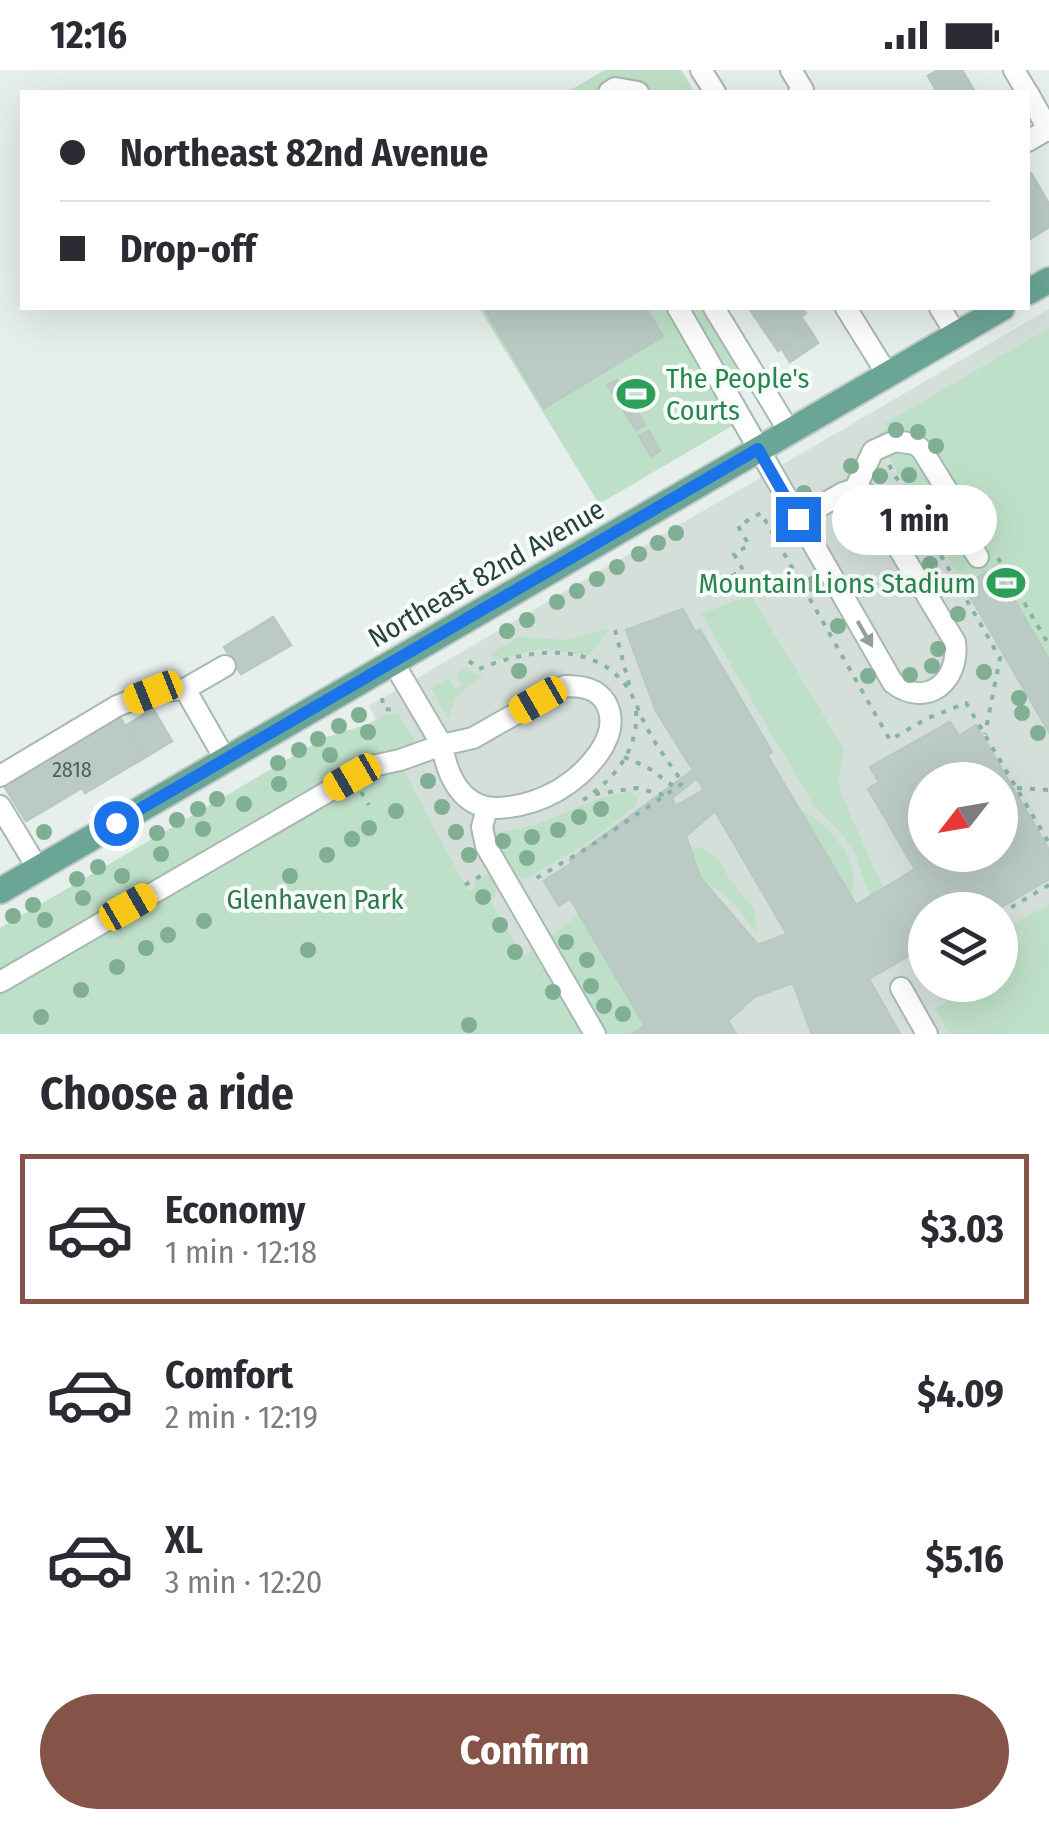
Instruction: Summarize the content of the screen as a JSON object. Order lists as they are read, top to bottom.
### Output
{
  "streets": {
    "main road": ["Northeast 82nd Avenue"]
  },
  "parks": ["Glenhaven Park"],
  "places": {
    "sports": ["The People's Courts", "Mountain Lions Stadium"]
  },
  "house_numbers": ["2818"],
  "north": "bottom left",
  "page": {
    "status": "12:16",
    "banner": ["Northeast 82nd Avenue", "Drop-off"],
    "bubble": "1 min",
    "heading": "Choose a ride",
    "list": [
      {
        "name": "Economy",
        "note": "1 min · 12:18",
        "value": "$3.03"
      },
      {
        "name": "Comfort",
        "note": "2 min · 12:19",
        "value": "$4.09"
      },
      {
        "name": "XL",
        "note": "3 min · 12:20",
        "value": "$5.16"
      }
    ],
    "buttons": "Confirm"
  }
}
